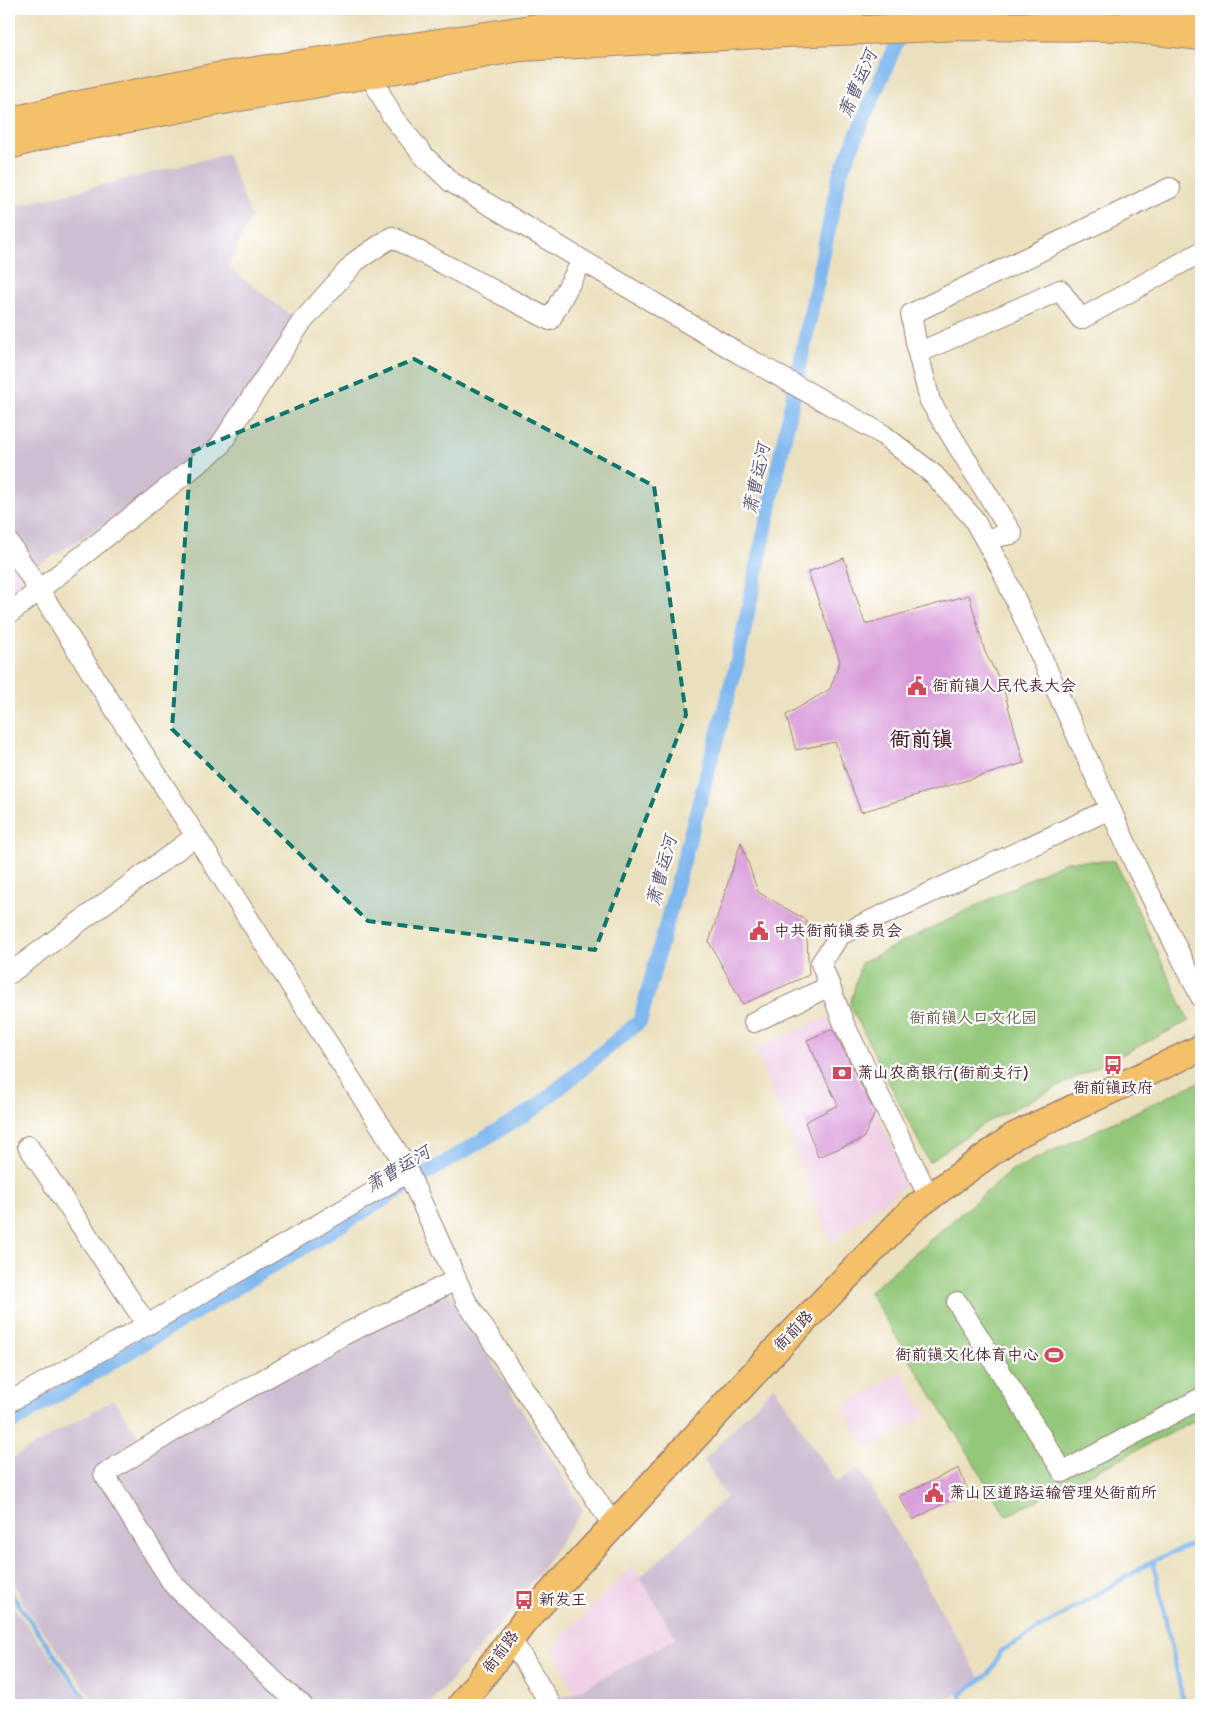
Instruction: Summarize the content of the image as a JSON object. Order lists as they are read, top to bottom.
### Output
{
  "streets": {
    "main road": ["衙前路"]
  },
  "districts": ["衙前镇"],
  "water": ["萧曹运河"],
  "parks": ["衙前镇人口文化园"],
  "places": {
    "public building": ["衙前镇人民代表大会", "中共衙前镇委员会", "萧山区道路运输管理处衙前所"],
    "bus stop": ["衙前镇政府", "新发王"],
    "bank": ["萧山农商银行(衙前支行)"],
    "sports": ["衙前镇文化体育中心"]
  }
}
